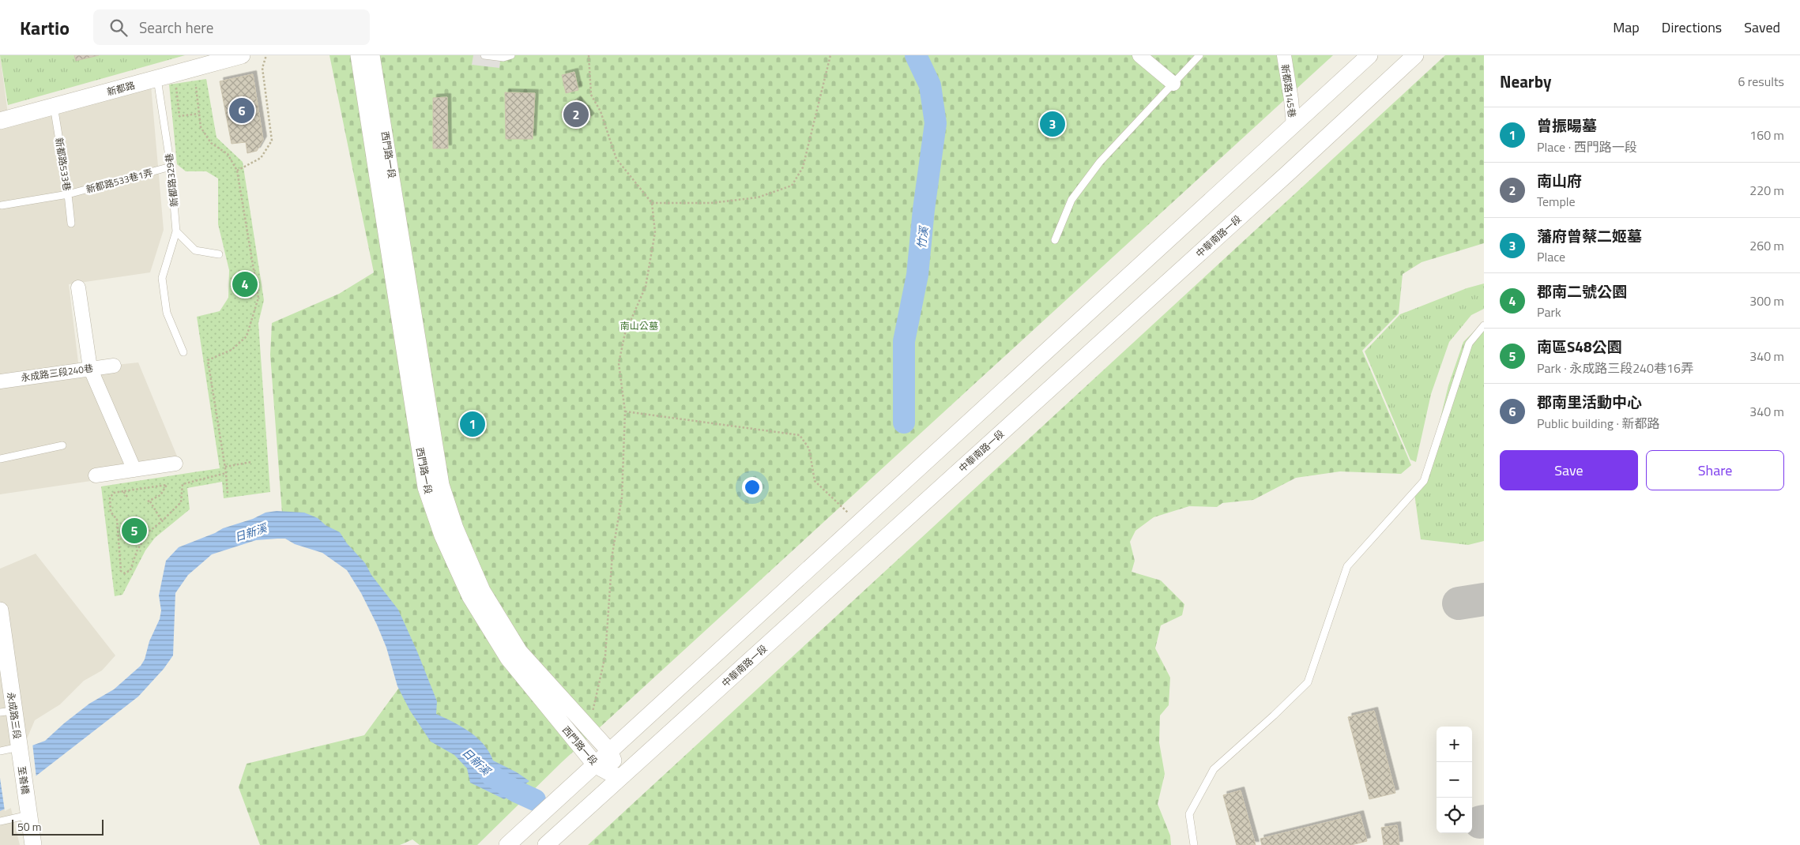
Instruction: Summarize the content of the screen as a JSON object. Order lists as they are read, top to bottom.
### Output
{
  "streets": {
    "street": [
      "新都路",
      "新都路145巷",
      "西門路一段",
      "中華南路一段",
      "永成路三段240巷",
      "永成路三段",
      "至善橋"
    ],
    "lane": ["新都路533巷", "新都路329巷", "新都路533巷1弄"]
  },
  "crossings": [
    ["新都路", "新都路533巷"],
    ["新都路", "新都路329巷"],
    ["西門路一段", "中華南路一段"],
    ["新都路533巷", "新都路533巷1弄"],
    ["新都路329巷", "新都路533巷1弄"],
    ["永成路三段", "至善橋"]
  ],
  "water": ["竹溪", "日新溪"],
  "parks": ["南山公墓"],
  "scale_bar": "50 m",
  "page": {
    "header": "Kartio",
    "search": "Search here",
    "nav": ["Map", "Directions", "Saved"],
    "heading": ["Nearby", "6 results"],
    "pins": [
      "6",
      "2",
      "3",
      "4",
      "1",
      "5"
    ],
    "list": [
      {
        "mark": "1",
        "name": "曾振暘墓",
        "note": "Place · 西門路一段",
        "value": "160 m"
      },
      {
        "mark": "2",
        "name": "南山府",
        "note": "Temple",
        "value": "220 m"
      },
      {
        "mark": "3",
        "name": "藩府曾蔡二姬墓",
        "note": "Place",
        "value": "260 m"
      },
      {
        "mark": "4",
        "name": "郡南二號公園",
        "note": "Park",
        "value": "300 m"
      },
      {
        "mark": "5",
        "name": "南區S48公園",
        "note": "Park · 永成路三段240巷16弄",
        "value": "340 m"
      },
      {
        "mark": "6",
        "name": "郡南里活動中心",
        "note": "Public building · 新都路",
        "value": "340 m"
      }
    ],
    "buttons": ["Save", "Share"],
    "map_buttons": ["+", "−"],
    "scale": "50 m"
  }
}
